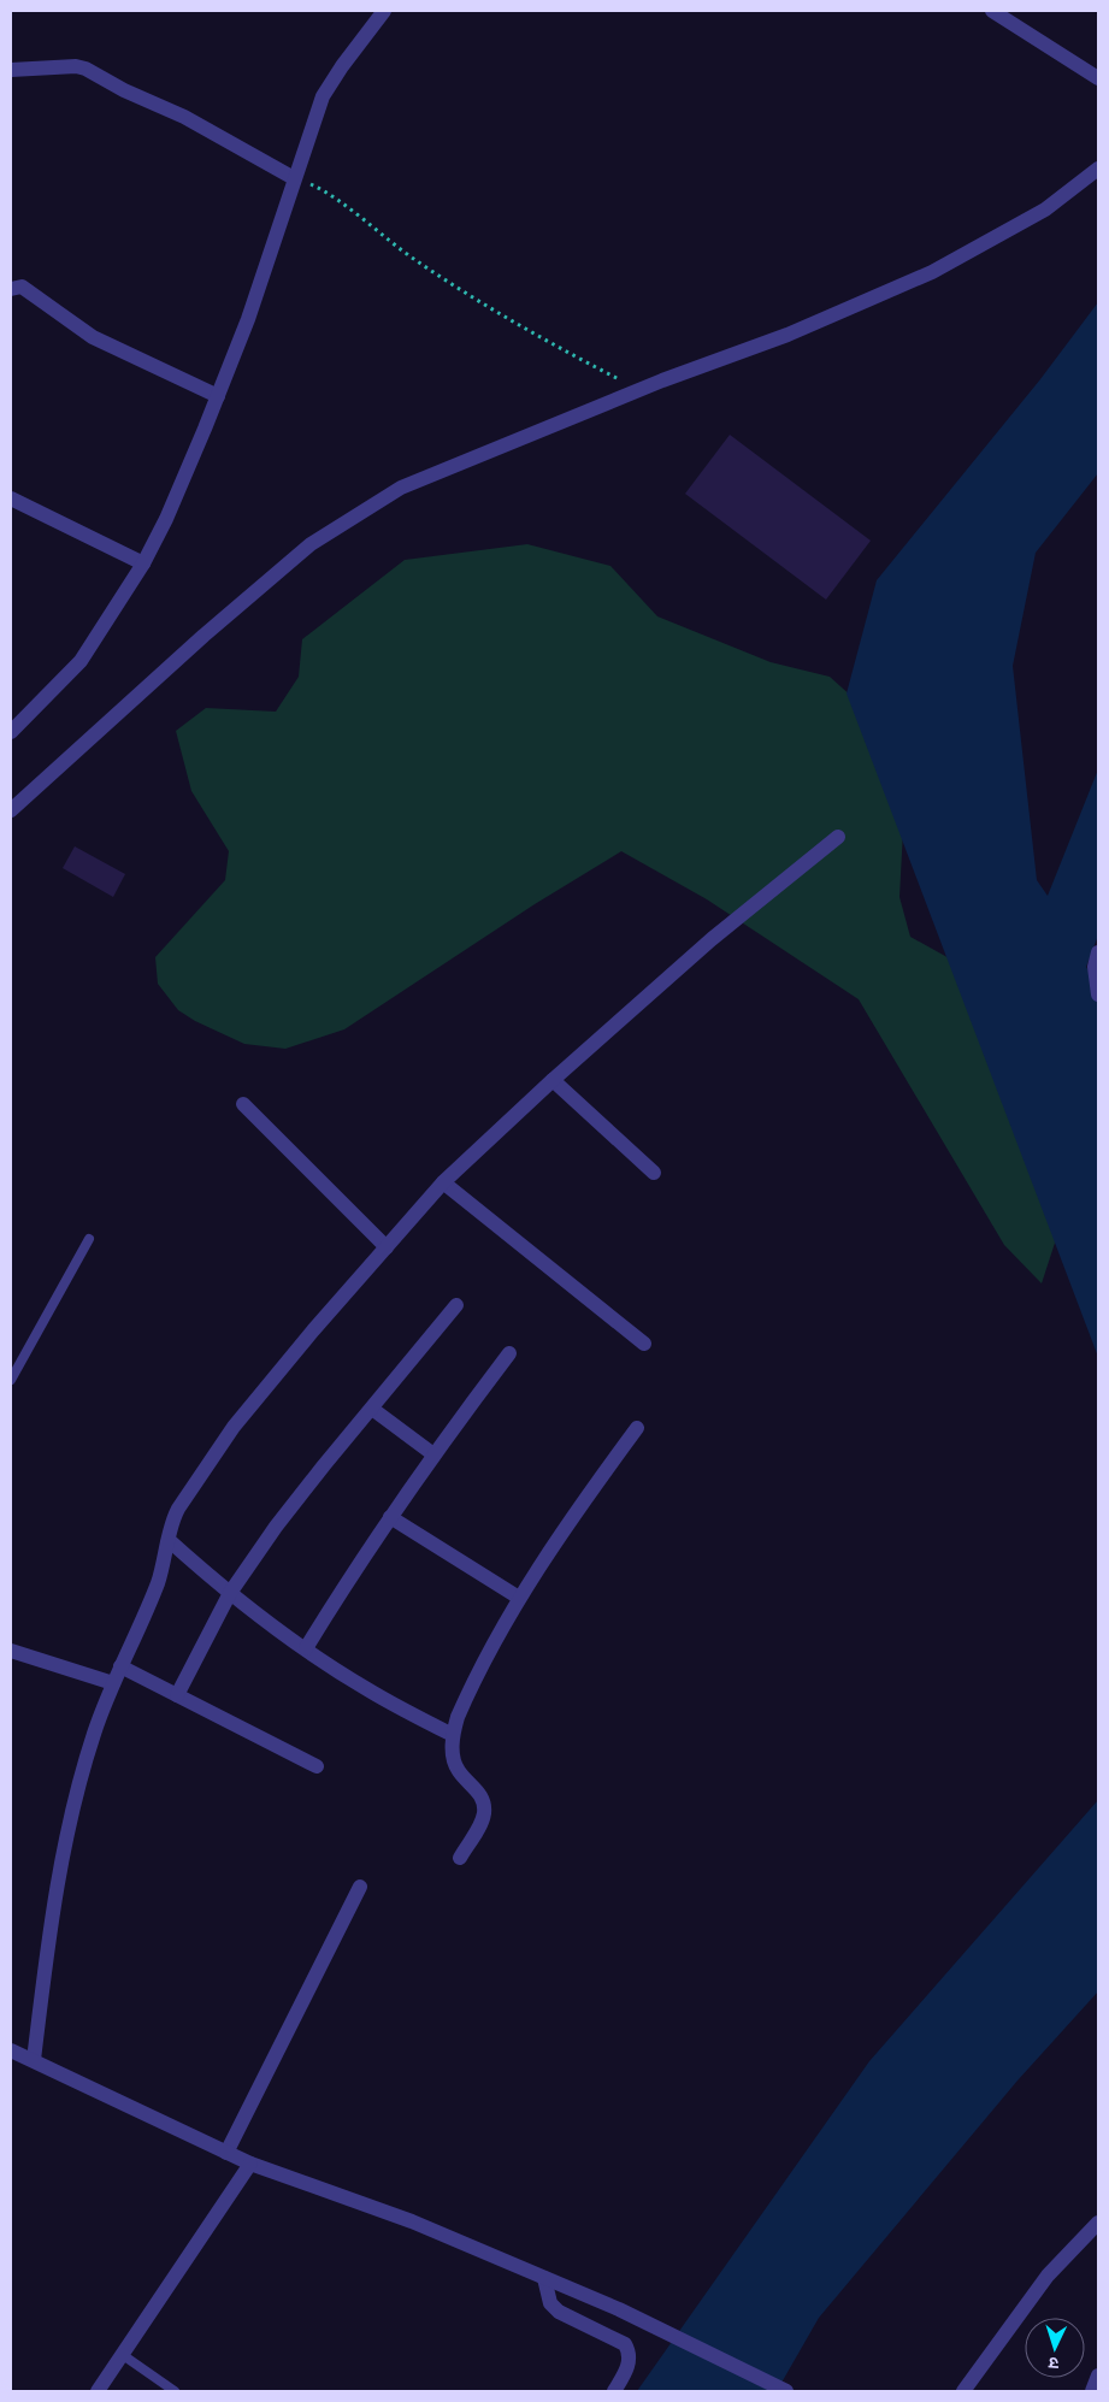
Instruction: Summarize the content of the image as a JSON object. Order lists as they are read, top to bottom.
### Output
{
  "north": "bottom"
}
